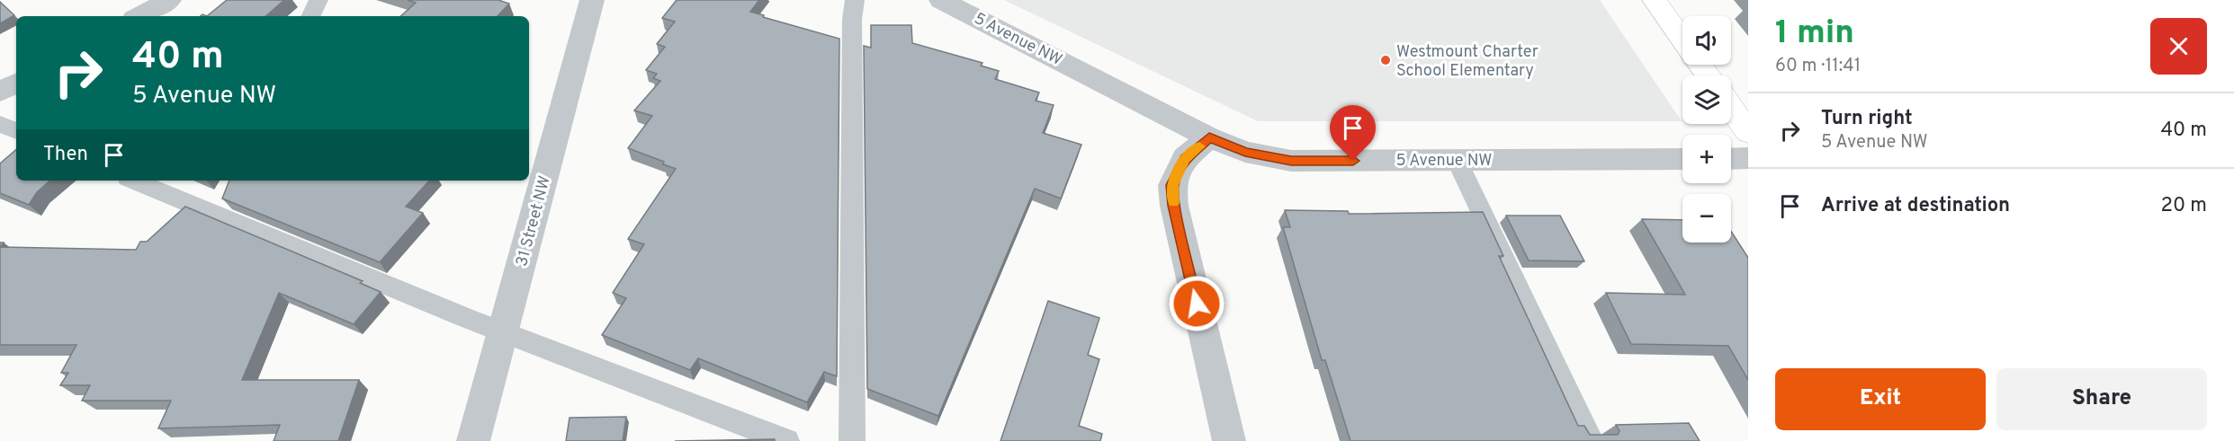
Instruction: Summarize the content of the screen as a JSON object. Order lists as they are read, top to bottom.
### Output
{
  "streets": {
    "street": ["5 Avenue NW", "31 Street NW"]
  },
  "places": ["Westmount Charter School Elementary"],
  "page": {
    "heading": ["1 min", "60 m · 11:41"],
    "map_buttons": ["+", "−"],
    "turn": ["40 m", "5 Avenue NW"],
    "list": [
      {
        "name": "Turn right",
        "note": "5 Avenue NW",
        "value": "40 m"
      },
      {
        "name": "Arrive at destination",
        "value": "20 m"
      }
    ],
    "then": "Then",
    "buttons": ["Exit", "Share"]
  }
}
